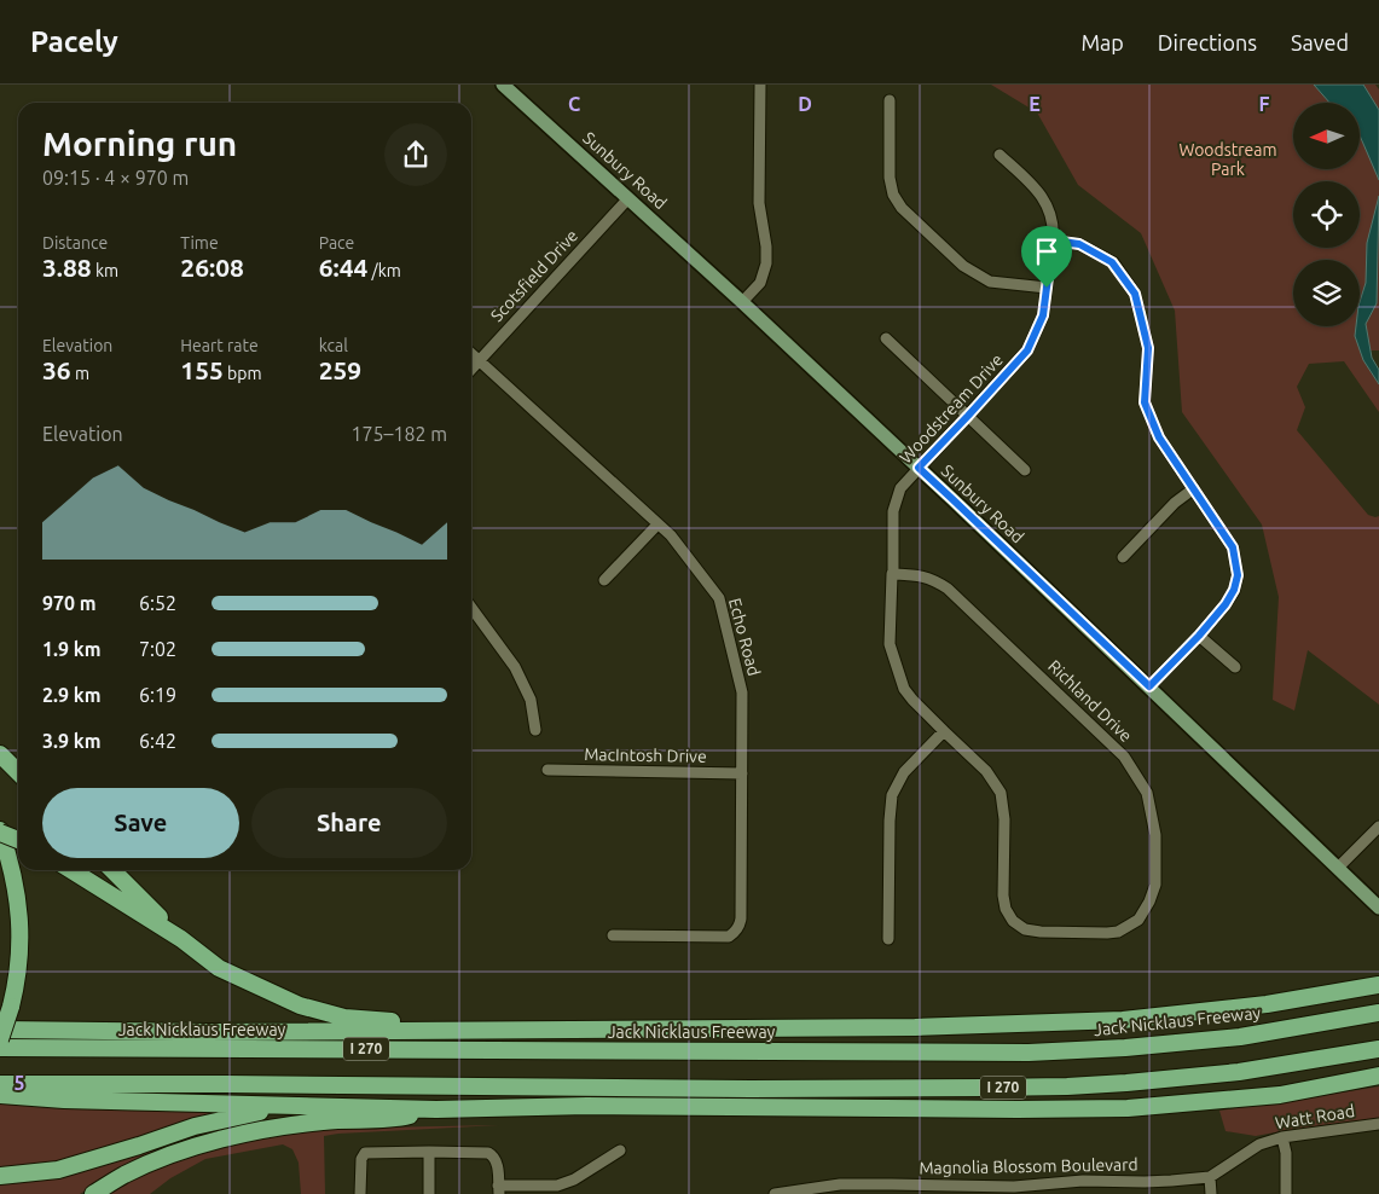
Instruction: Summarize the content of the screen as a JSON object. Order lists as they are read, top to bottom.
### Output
{
  "streets": {
    "highway": ["Jack Nicklaus Freeway", "I 270"],
    "main road": ["Sunbury Road"],
    "street": [
      "Scotsfield Drive",
      "Woodstream Drive",
      "Echo Road",
      "Richland Drive",
      "MacIntosh Drive",
      "Watt Road",
      "Magnolia Blossom Boulevard"
    ]
  },
  "crossings": [
    ["Sunbury Road", "Scotsfield Drive"],
    ["Sunbury Road", "Woodstream Drive"],
    ["Scotsfield Drive", "Echo Road"],
    ["Woodstream Drive", "Richland Drive"],
    ["Echo Road", "MacIntosh Drive"],
    ["Watt Road", "Magnolia Blossom Boulevard"]
  ],
  "parks": ["Woodstream Park"],
  "north": "left",
  "page": {
    "header": "Pacely",
    "nav": ["Map", "Directions", "Saved"],
    "heading": ["Morning run", "09:15 · 4 × 970 m"],
    "stats": [
      ["Distance", "3.88 km"],
      ["Time", "26:08"],
      ["Pace", "6:44 /km"],
      ["Elevation", "36 m"],
      ["Heart rate", "155 bpm"],
      ["kcal", "259"]
    ],
    "chart": ["Elevation", "175–182 m"],
    "list": [
      {
        "name": "970 m",
        "note": "6:52"
      },
      {
        "name": "1.9 km",
        "note": "7:02"
      },
      {
        "name": "2.9 km",
        "note": "6:19"
      },
      {
        "name": "3.9 km",
        "note": "6:42"
      }
    ],
    "buttons": ["Save", "Share"]
  },
  "grid": {
    "columns": [
      "C",
      "D",
      "E",
      "F"
    ],
    "rows": ["5"]
  }
}
